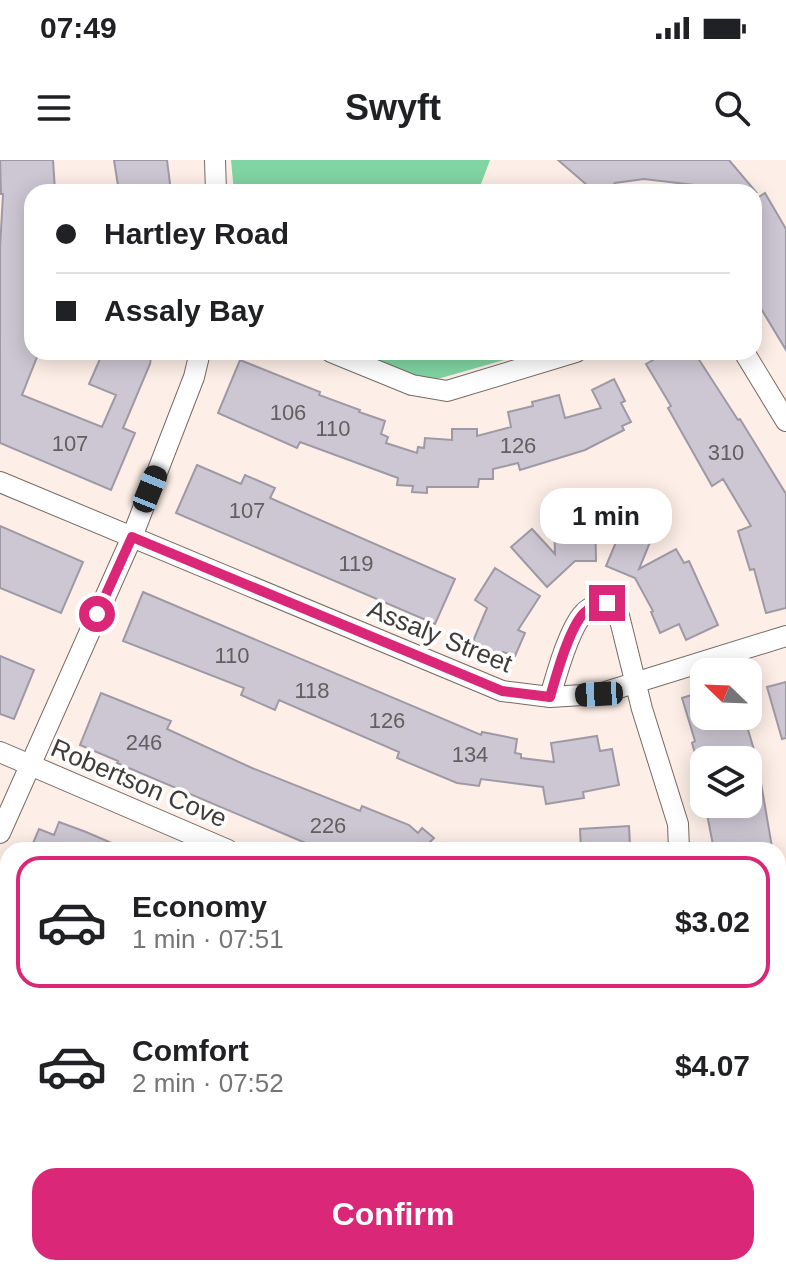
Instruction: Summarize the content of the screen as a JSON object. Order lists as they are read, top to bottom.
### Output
{
  "streets": {
    "street": ["Assaly Street", "Robertson Cove"]
  },
  "house_numbers": [
    "106",
    "110",
    "107",
    "126",
    "310",
    "107",
    "119",
    "110",
    "118",
    "126",
    "246",
    "134",
    "226"
  ],
  "north": "top left",
  "page": {
    "status": "07:49",
    "header": "Swyft",
    "banner": ["Hartley Road", "Assaly Bay"],
    "bubble": "1 min",
    "list": [
      {
        "name": "Economy",
        "note": "1 min · 07:51",
        "value": "$3.02"
      },
      {
        "name": "Comfort",
        "note": "2 min · 07:52",
        "value": "$4.07"
      }
    ],
    "buttons": "Confirm"
  }
}
